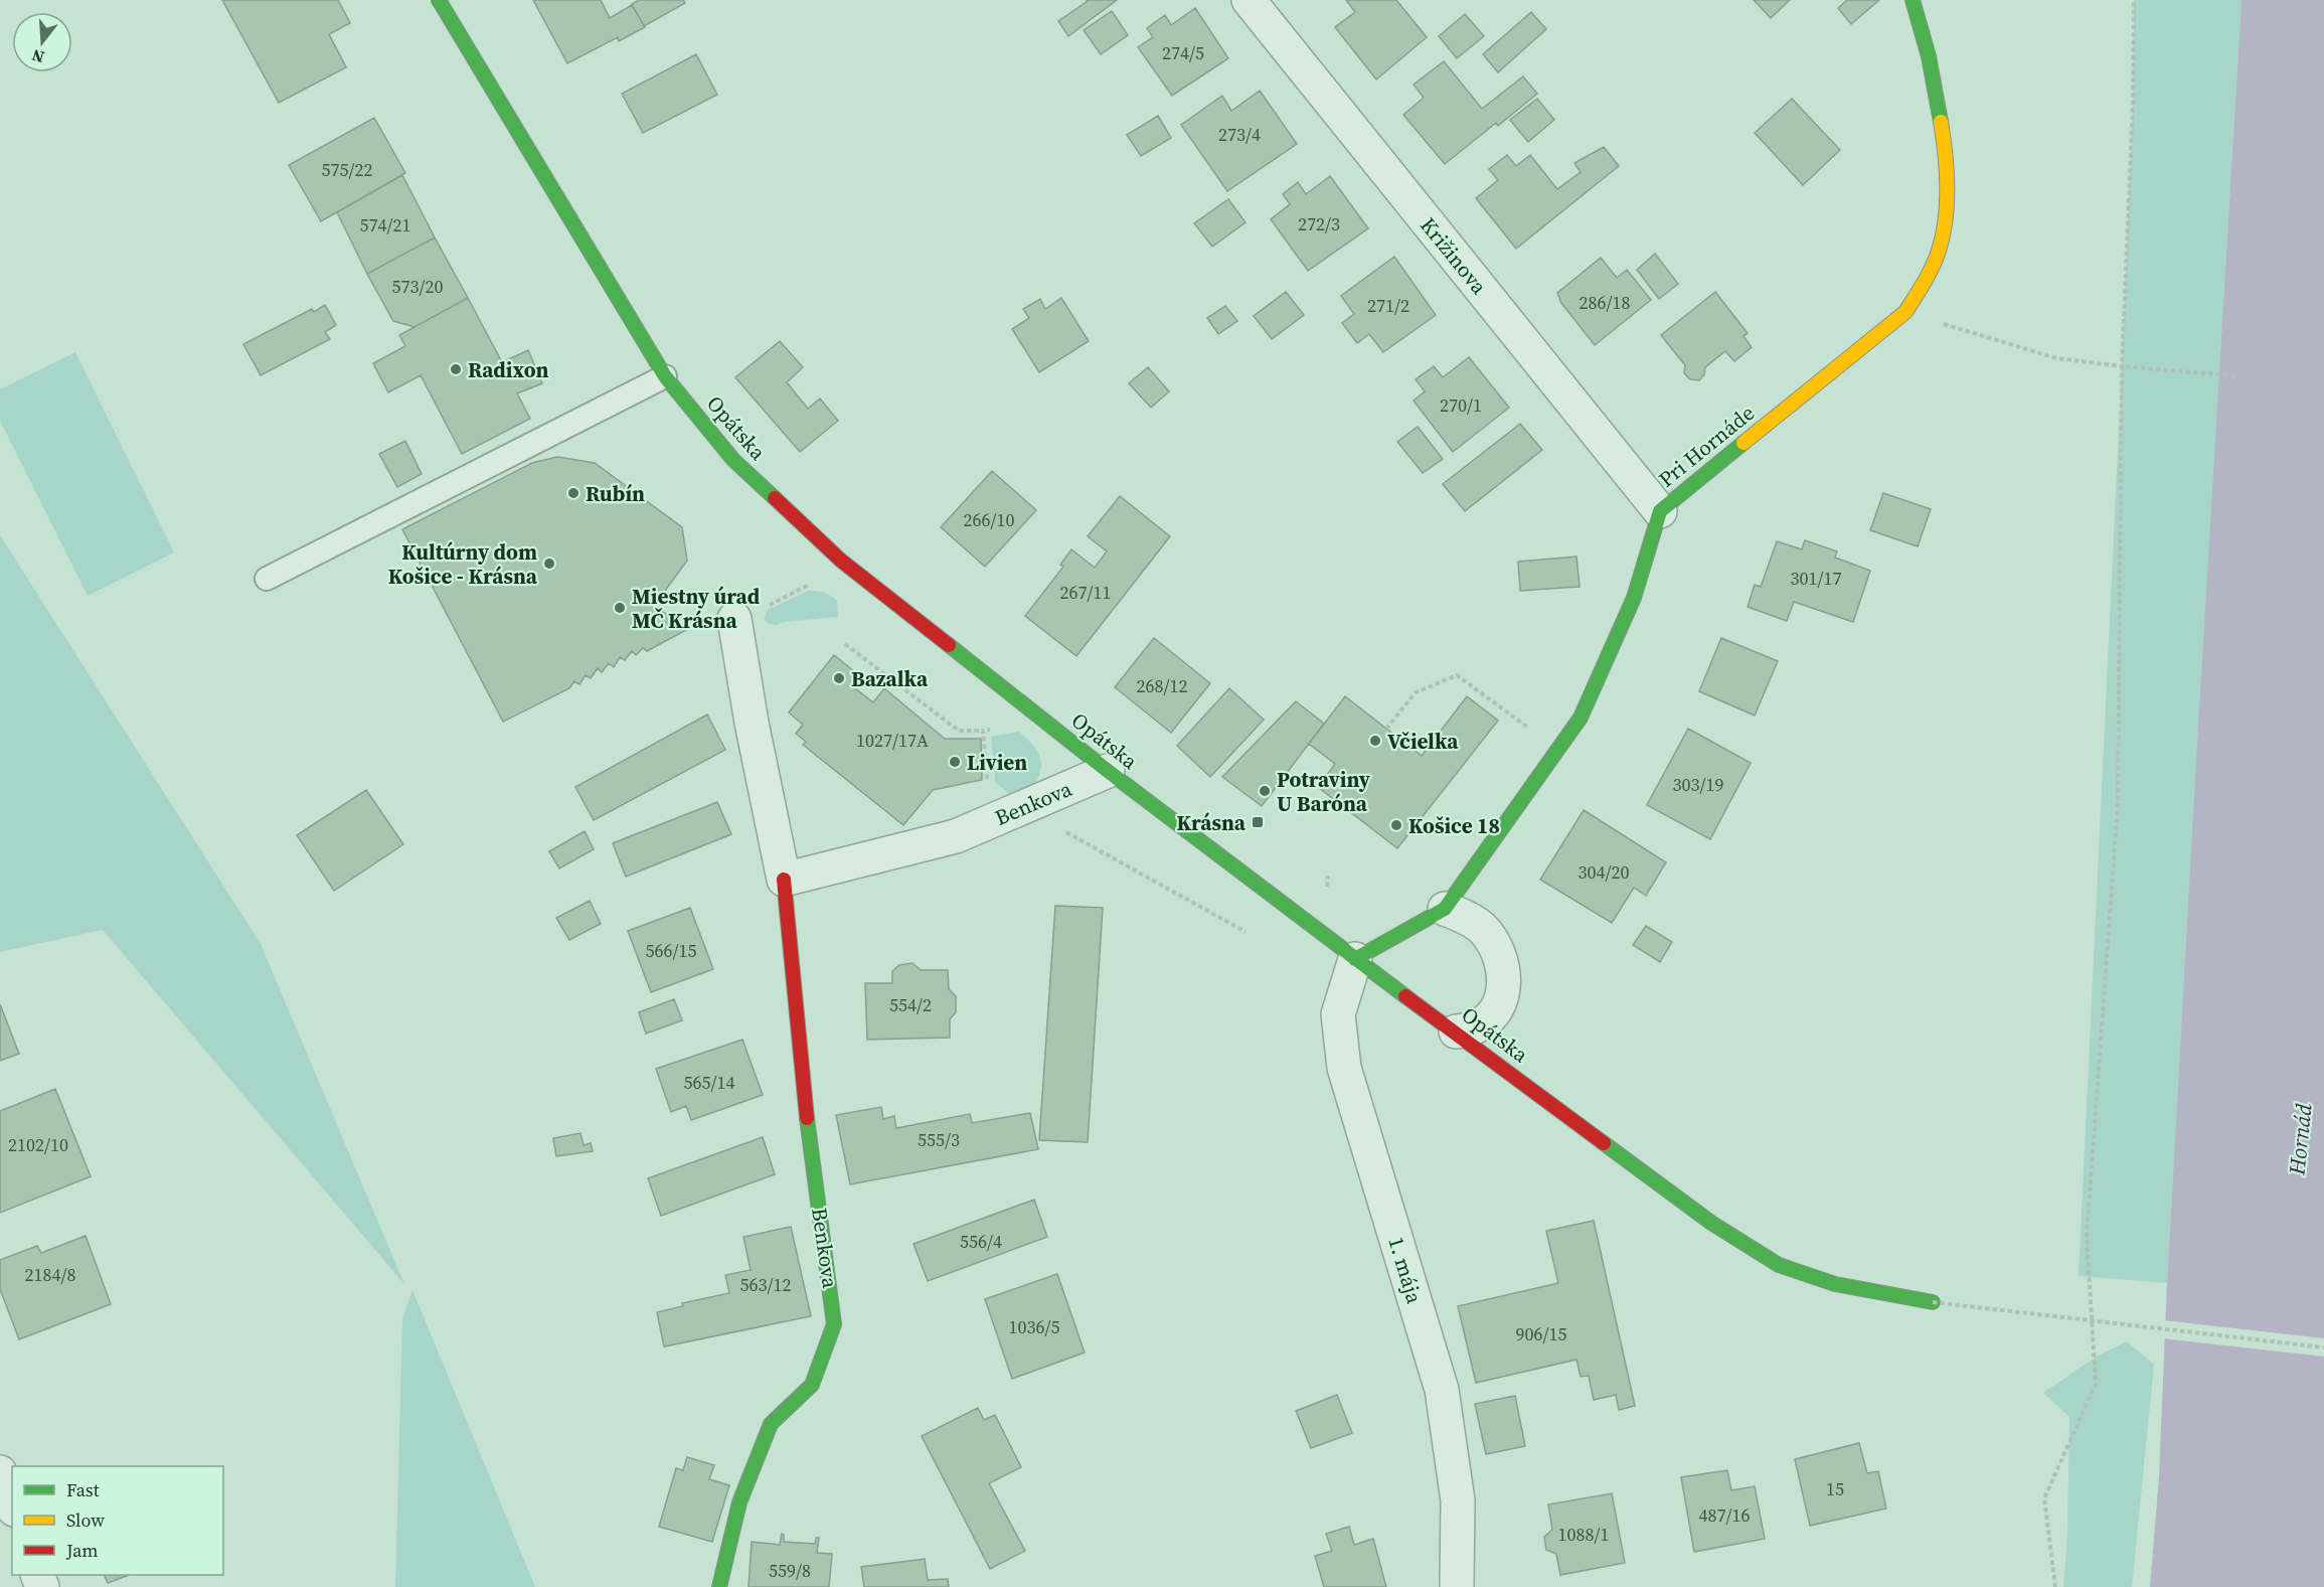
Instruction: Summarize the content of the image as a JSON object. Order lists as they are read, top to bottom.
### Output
{
  "streets": {
    "street": [
      "Križinova",
      "Opátska",
      "Pri Hornáde",
      "Benkova",
      "1. mája"
    ]
  },
  "crossings": [
    ["Križinova", "Pri Hornáde"],
    ["Opátska", "Pri Hornáde"],
    ["Opátska", "Benkova"],
    ["Opátska", "1. mája"],
    ["Pri Hornáde", "1. mája"]
  ],
  "water": ["Hornád"],
  "places": {
    "other": [
      "Radixon",
      "Rubín",
      "Kultúrny dom Košice - Krásna",
      "Miestny úrad MČ Krásna",
      "Bazalka",
      "Včielka",
      "Livien",
      "Potraviny U Baróna",
      "Košice 18"
    ],
    "transit": ["Krásna"]
  },
  "house_numbers": [
    "274/5",
    "273/4",
    "575/22",
    "272/3",
    "574/21",
    "573/20",
    "286/18",
    "271/2",
    "270/1",
    "266/10",
    "301/17",
    "267/11",
    "268/12",
    "1027/17A",
    "303/19",
    "304/20",
    "566/15",
    "554/2",
    "565/14",
    "555/3",
    "2102/10",
    "556/4",
    "2184/8",
    "563/12",
    "1036/5",
    "906/15",
    "15",
    "487/16",
    "1088/1",
    "559/8"
  ],
  "legend": ["Fast", "Slow", "Jam"],
  "north": "bottom"
}
